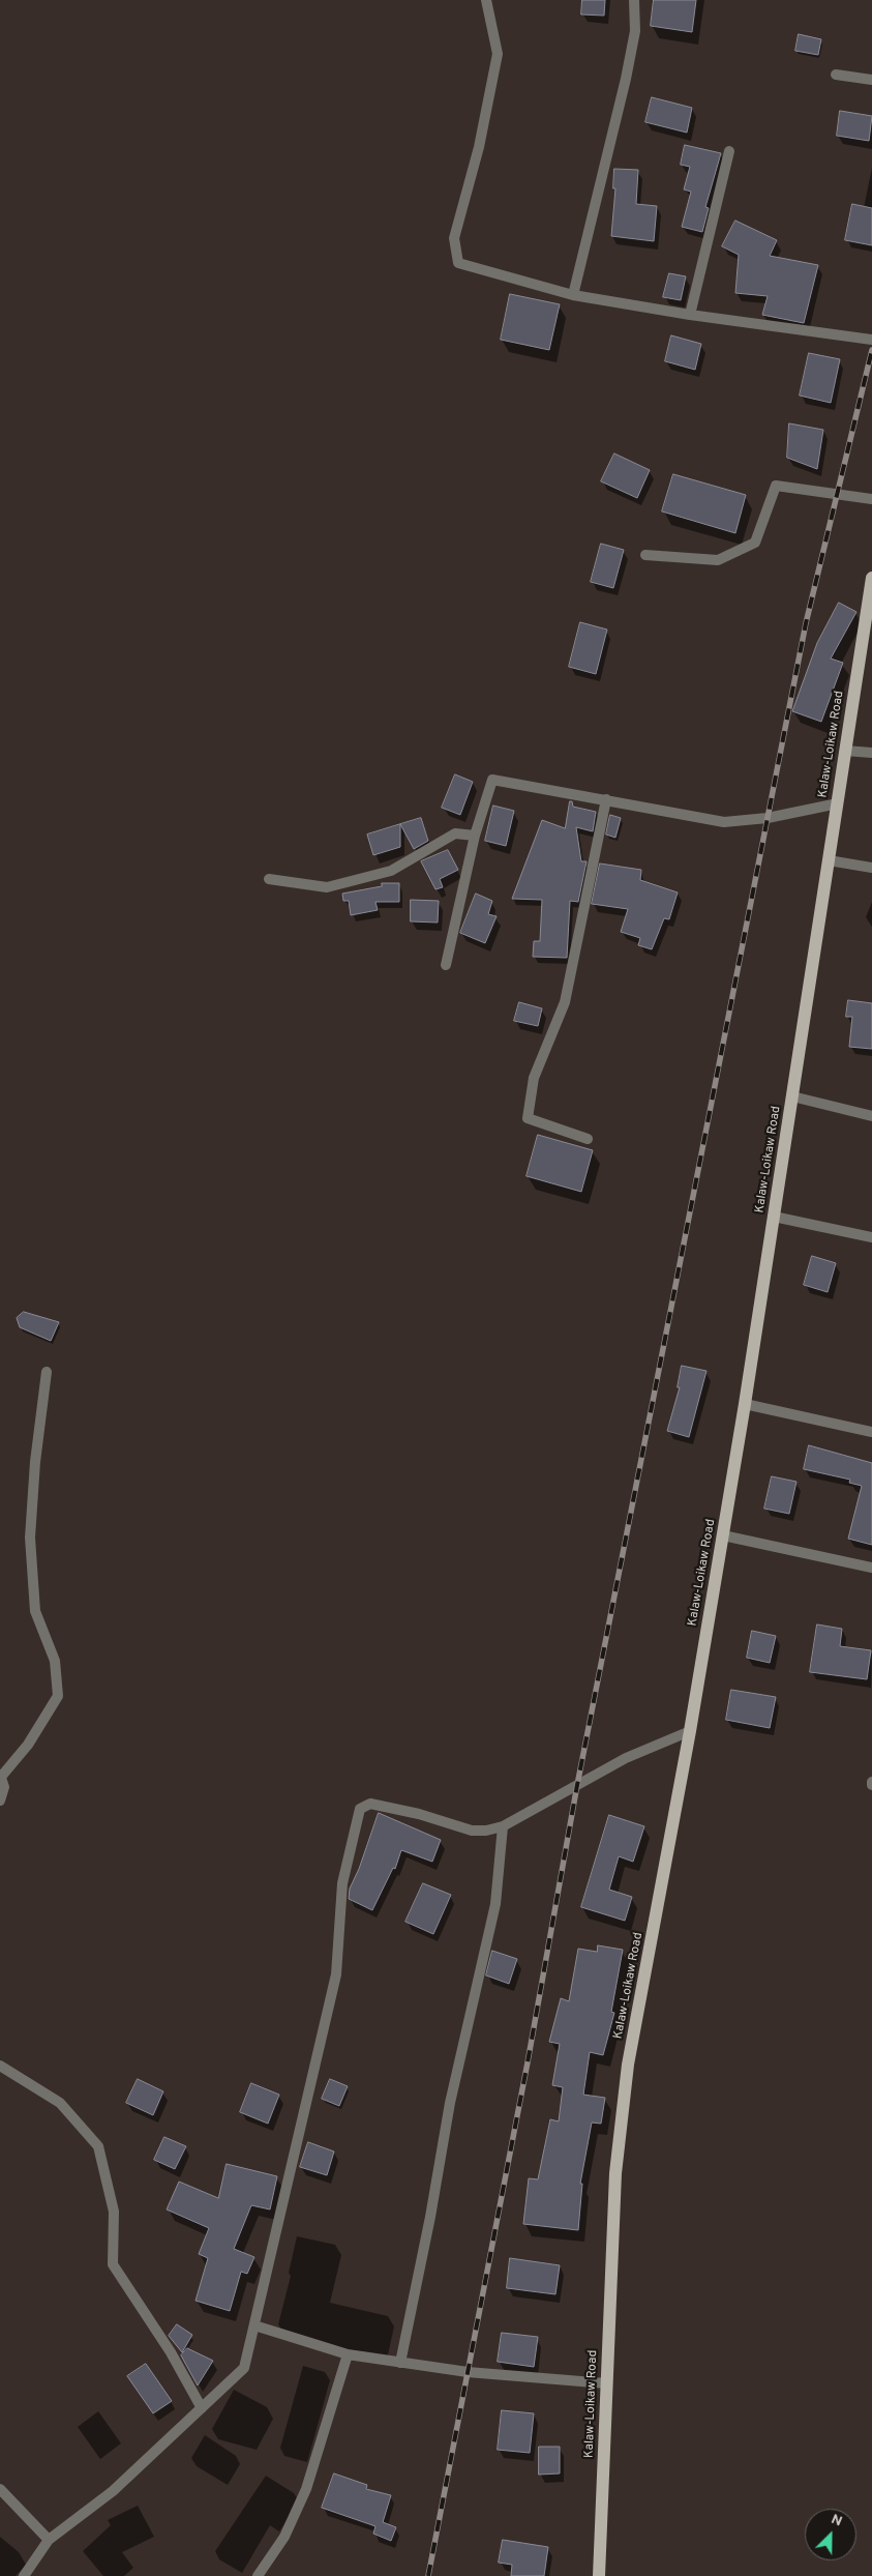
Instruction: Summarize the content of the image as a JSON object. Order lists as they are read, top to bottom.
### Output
{
  "streets": {
    "main road": ["Kalaw-Loikaw Road"]
  },
  "north": "top right"
}
